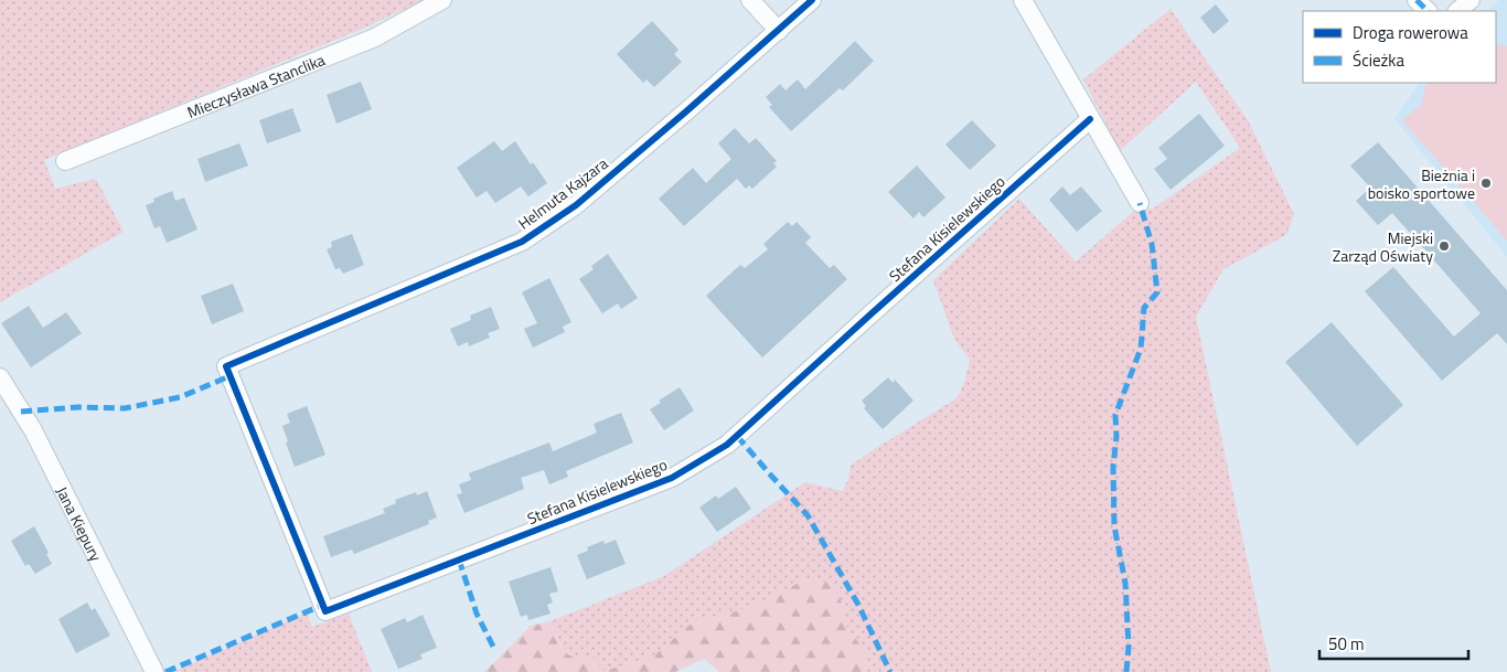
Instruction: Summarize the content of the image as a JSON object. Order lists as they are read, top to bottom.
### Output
{
  "streets": {
    "street": [
      "Mieczysława Stanclika",
      "Helmuta Kajzara",
      "Stefana Kisielewskiego",
      "Jana Kiepury"
    ]
  },
  "crossings": [
    ["Helmuta Kajzara", "Stefana Kisielewskiego"]
  ],
  "places": ["Bieżnia i boisko sportowe", "Miejski Zarząd Oświaty"],
  "legend": ["Droga rowerowa", "Ścieżka"],
  "scale_bar": "50 m"
}
